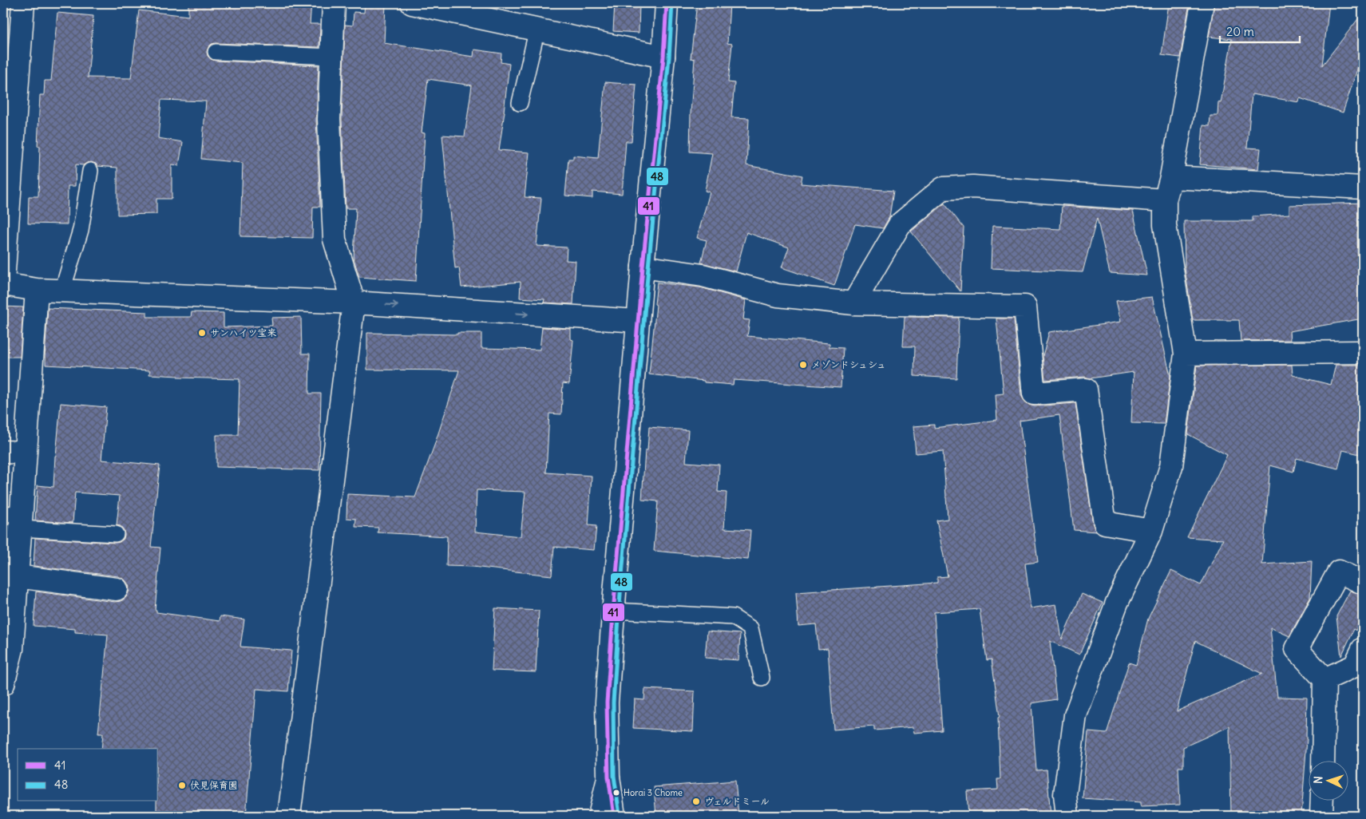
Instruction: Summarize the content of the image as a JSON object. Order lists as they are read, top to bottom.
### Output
{
  "places": [
    "サンハイツ宝来",
    "メゾンドシュシュ",
    "伏見保育園",
    "Horai 3 Chome",
    "ヴェルドミール"
  ],
  "lines": ["transit line 41", "transit line 48"],
  "legend": ["41", "48"],
  "scale_bar": "20 m",
  "north": "left"
}
